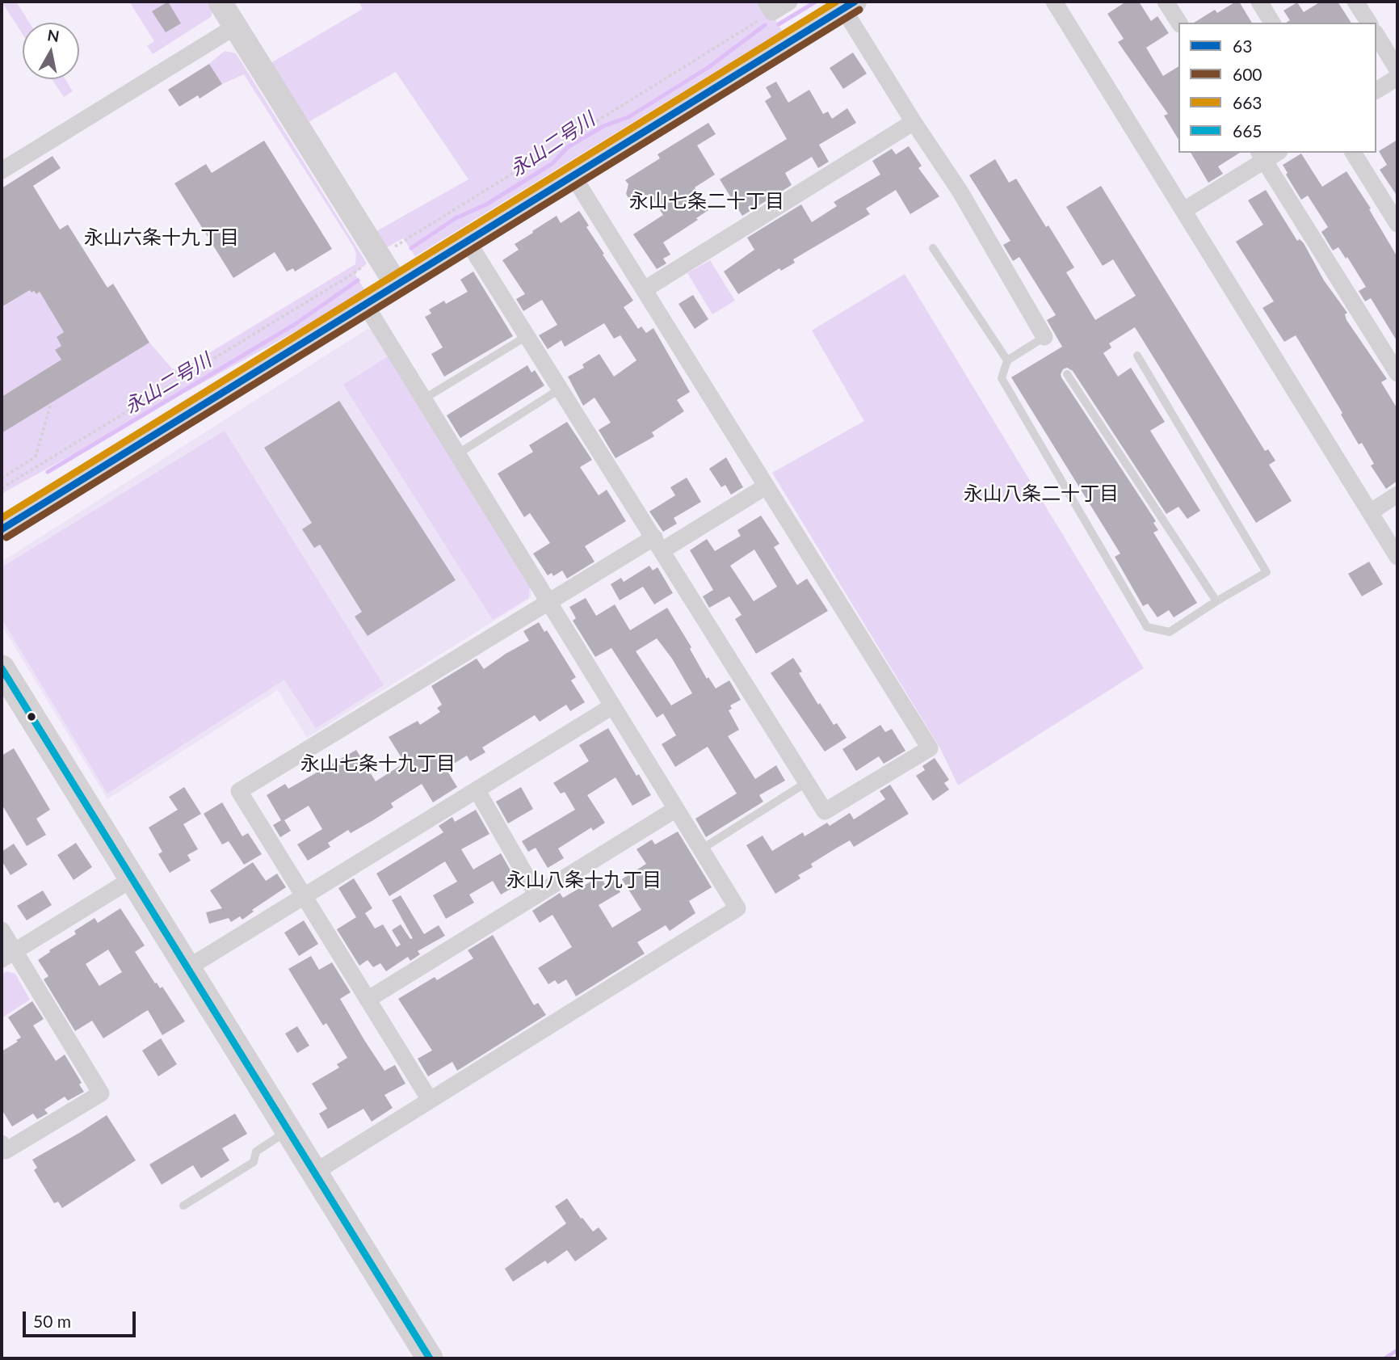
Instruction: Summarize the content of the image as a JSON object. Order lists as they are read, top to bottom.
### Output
{
  "districts": [
    "永山七条二十丁目",
    "永山六条十九丁目",
    "永山八条二十丁目",
    "永山七条十九丁目",
    "永山八条十九丁目"
  ],
  "water": ["永山二号川"],
  "lines": [
    "transit line 63",
    "transit line 663",
    "transit line 600",
    "transit line 665"
  ],
  "legend": [
    "63",
    "600",
    "663",
    "665"
  ],
  "scale_bar": "50 m",
  "north": "top"
}
